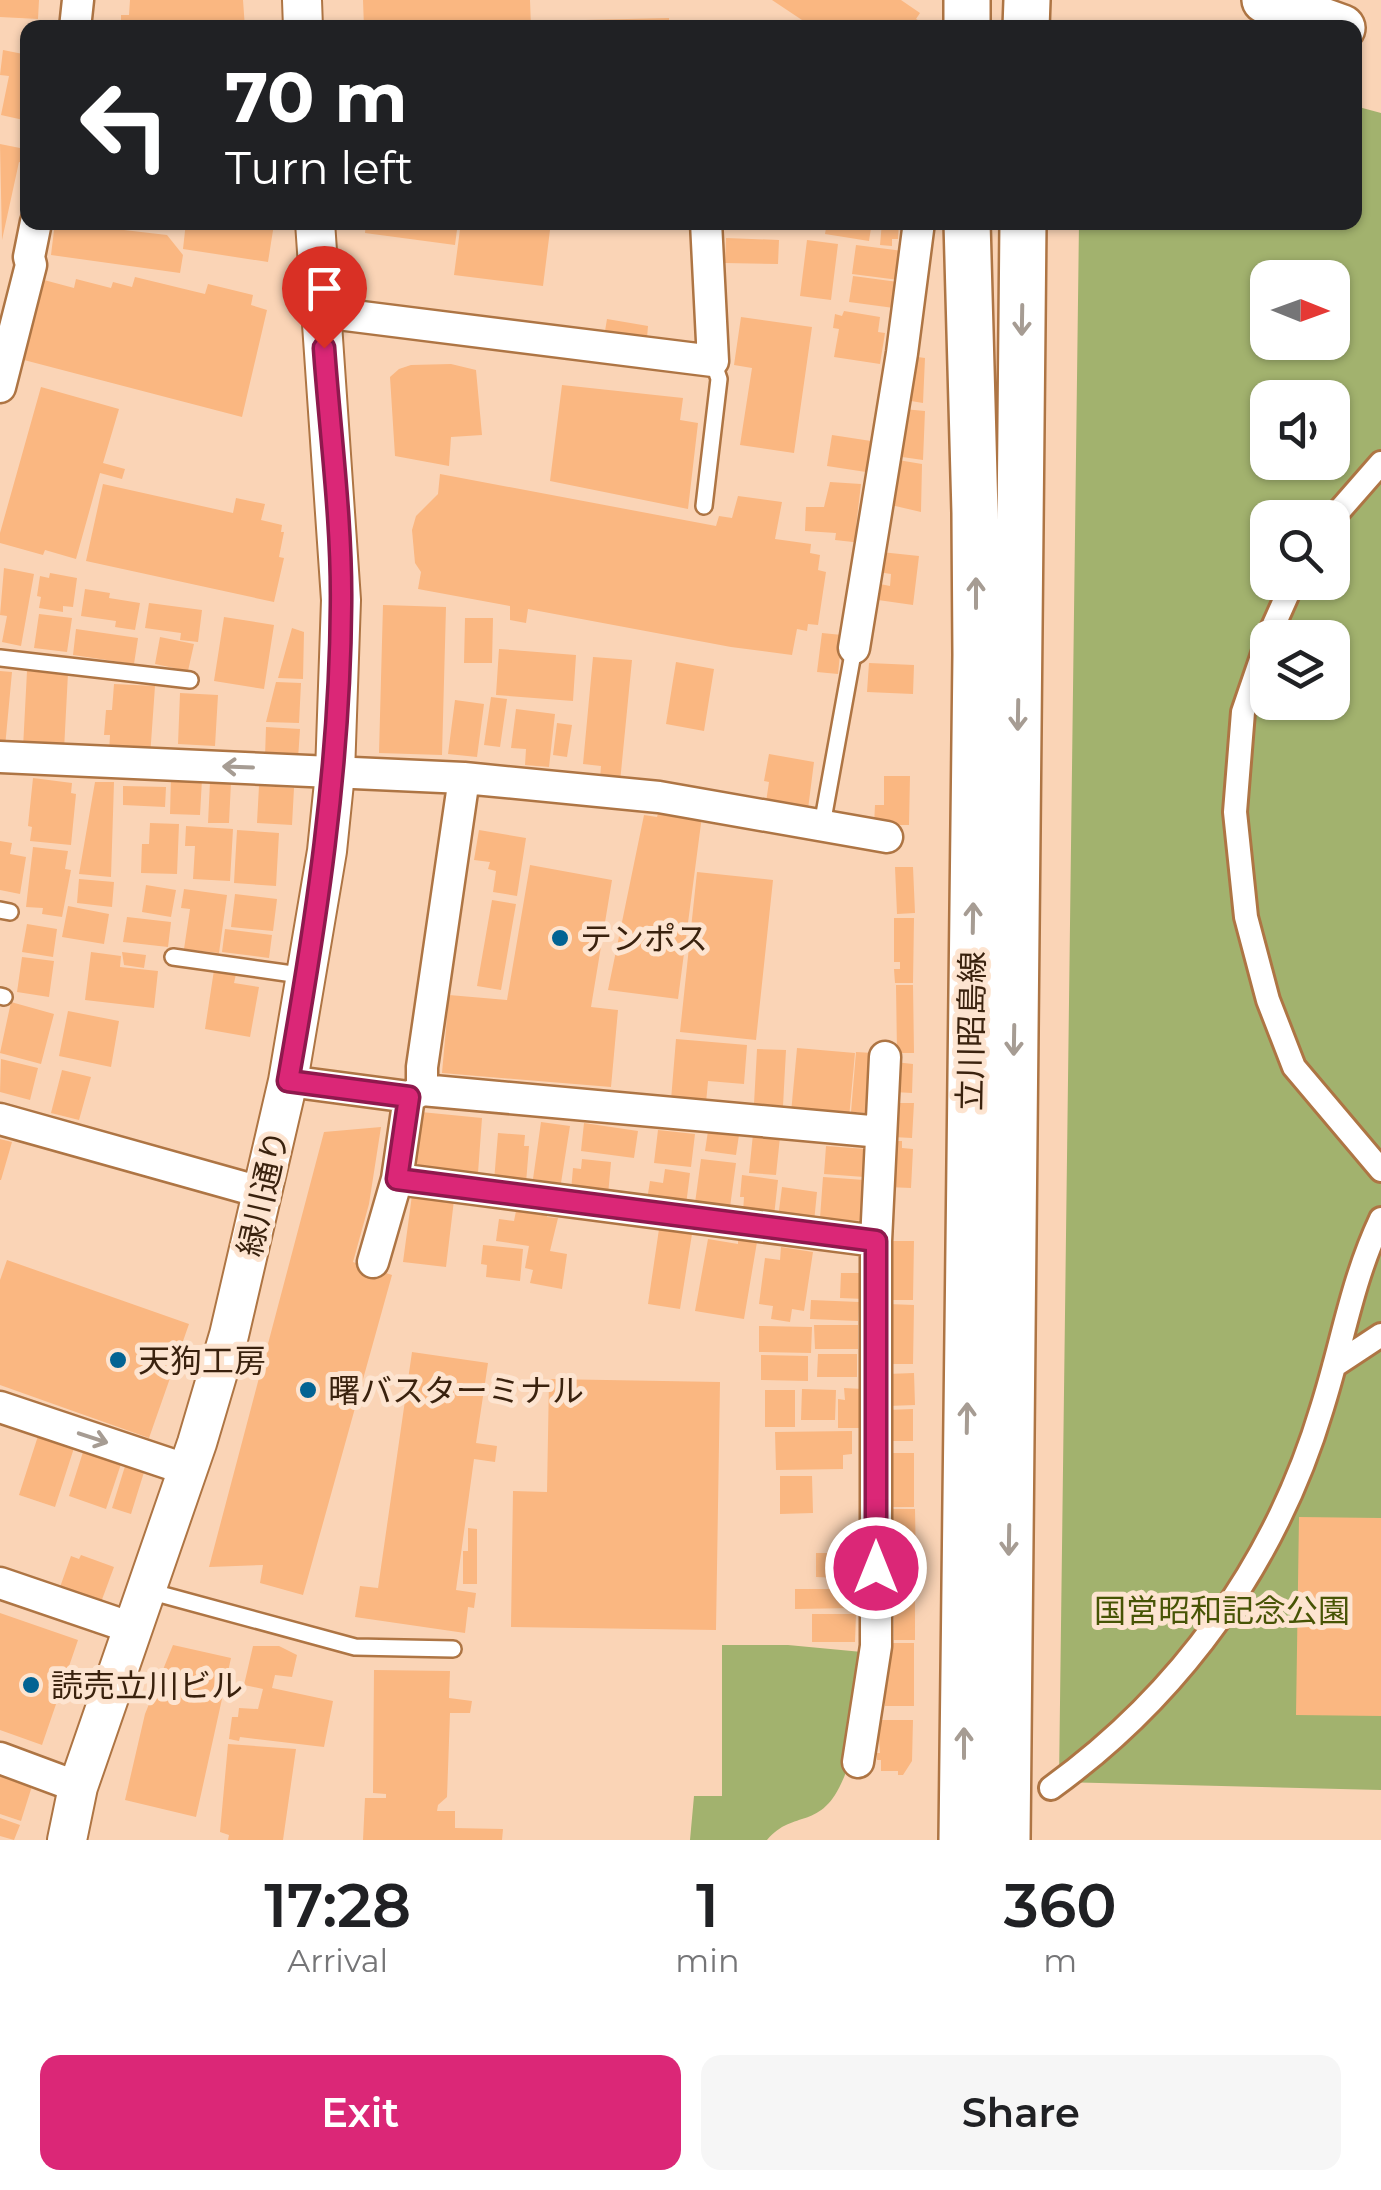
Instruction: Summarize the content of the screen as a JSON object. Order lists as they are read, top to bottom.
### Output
{
  "streets": {
    "main road": ["立川昭島線"],
    "street": ["緑川通り"]
  },
  "parks": ["国営昭和記念公園"],
  "places": [
    "テンポス",
    "天狗工房",
    "曙バスターミナル",
    "読売立川ビル"
  ],
  "north": "right",
  "page": {
    "turn": ["70 m", "Turn left"],
    "eta": [
      "17:28",
      "Arrival",
      "1",
      "min",
      "360",
      "m"
    ],
    "buttons": ["Exit", "Share"]
  }
}
